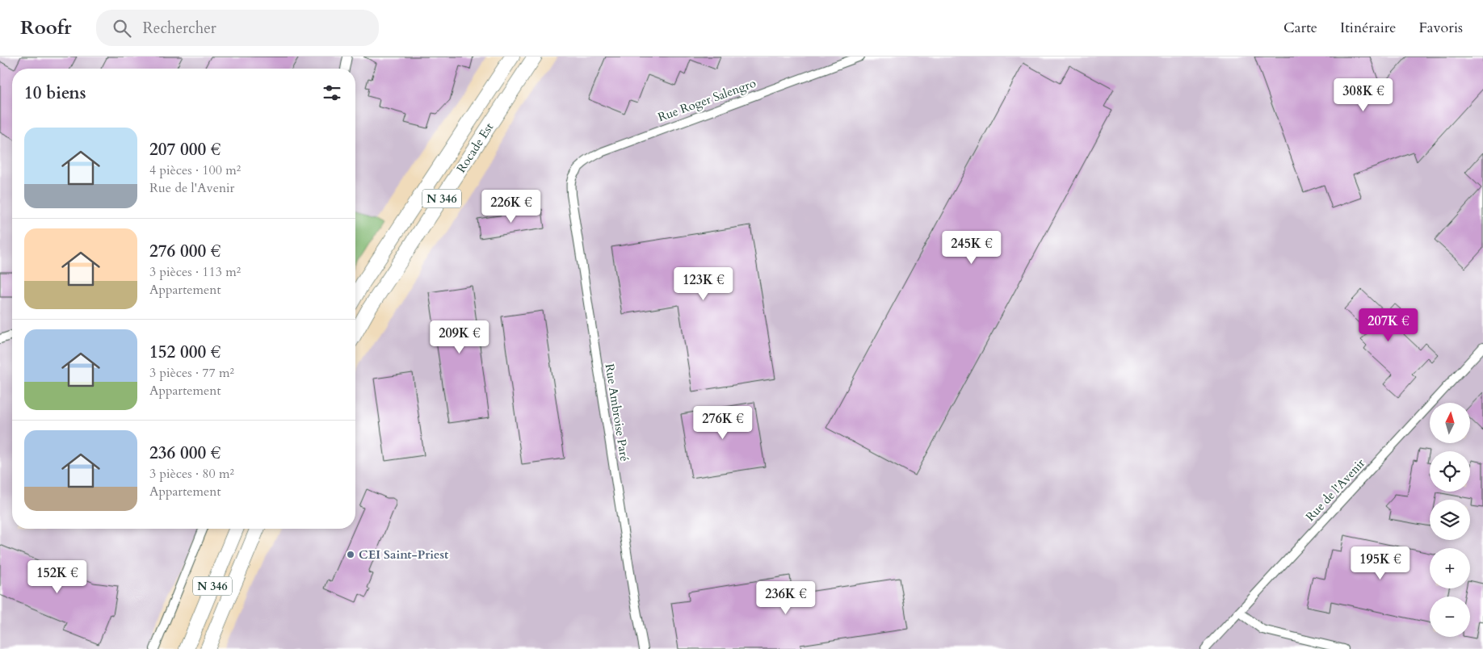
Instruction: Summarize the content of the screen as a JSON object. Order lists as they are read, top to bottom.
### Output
{
  "streets": {
    "highway": ["Rocade Est", "N 346"],
    "street": ["Rue Roger Salengro", "Rue Ambroise Paré", "Rue de l'Avenir"]
  },
  "crossings": [
    ["Rue Roger Salengro", "Rue Ambroise Paré"]
  ],
  "places": ["CEI Saint-Priest"],
  "north": "top",
  "page": {
    "header": "Roofr",
    "search": "Rechercher",
    "nav": ["Carte", "Itinéraire", "Favoris"],
    "heading": "10 biens",
    "price": [
      "308K €",
      "226K €",
      "245K €",
      "123K €",
      "207K €",
      "209K €",
      "276K €",
      "195K €",
      "152K €",
      "236K €"
    ],
    "list": [
      {
        "name": "207 000 €",
        "note": "4 pièces · 100 m² · Rue de l'Avenir"
      },
      {
        "name": "276 000 €",
        "note": "3 pièces · 113 m² · Appartement"
      },
      {
        "name": "152 000 €",
        "note": "3 pièces · 77 m² · Appartement"
      },
      {
        "name": "236 000 €",
        "note": "3 pièces · 80 m² · Appartement"
      }
    ],
    "map_buttons": ["+", "−"]
  }
}
